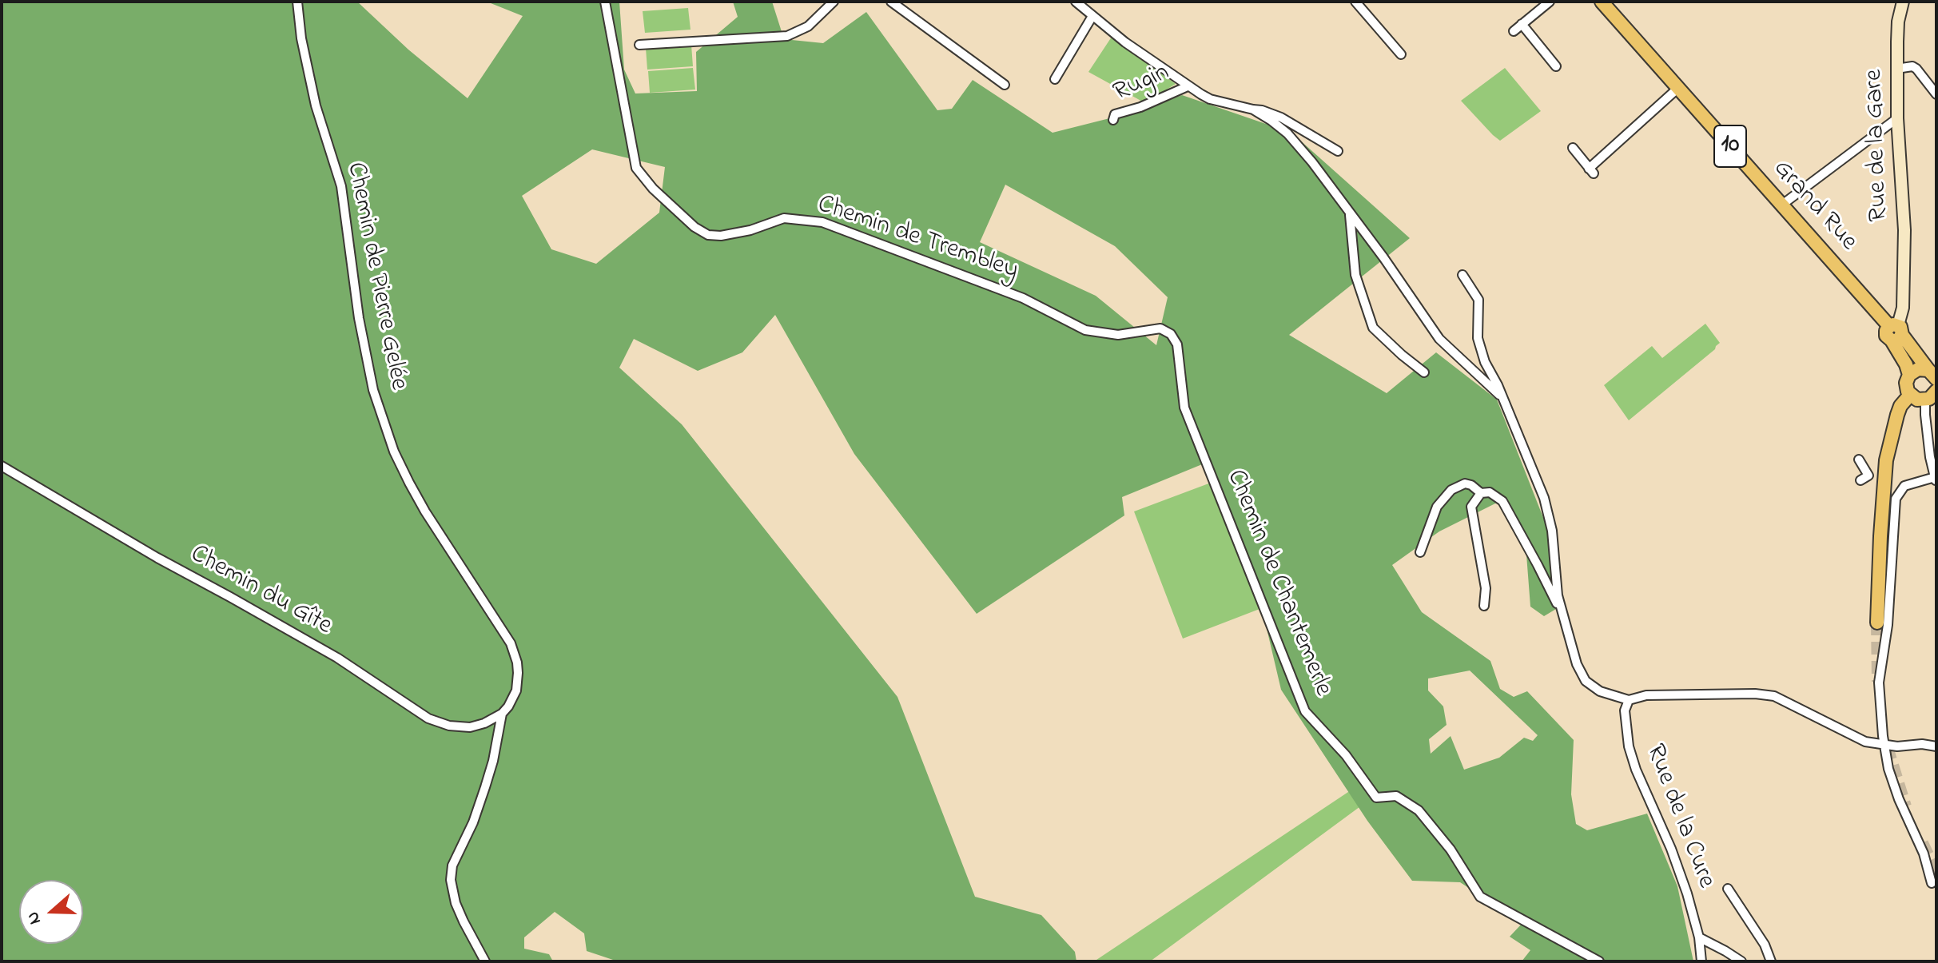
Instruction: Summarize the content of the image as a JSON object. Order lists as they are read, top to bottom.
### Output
{
  "streets": {
    "main road": ["Rue de la Gare", "10", "Grand Rue"],
    "street": [
      "Rugin",
      "Chemin de Trembley",
      "Chemin de Pierre Gelée",
      "Chemin de Chantemerle",
      "Chemin du Gîte",
      "Rue de la Cure"
    ]
  },
  "crossings": [
    ["Rue de la Gare", "10"],
    ["Rue de la Gare", "Grand Rue"],
    ["10", "Grand Rue"],
    ["Chemin de Trembley", "Chemin de Chantemerle"],
    ["Chemin de Pierre Gelée", "Chemin du Gîte"]
  ],
  "north": "left"
}
